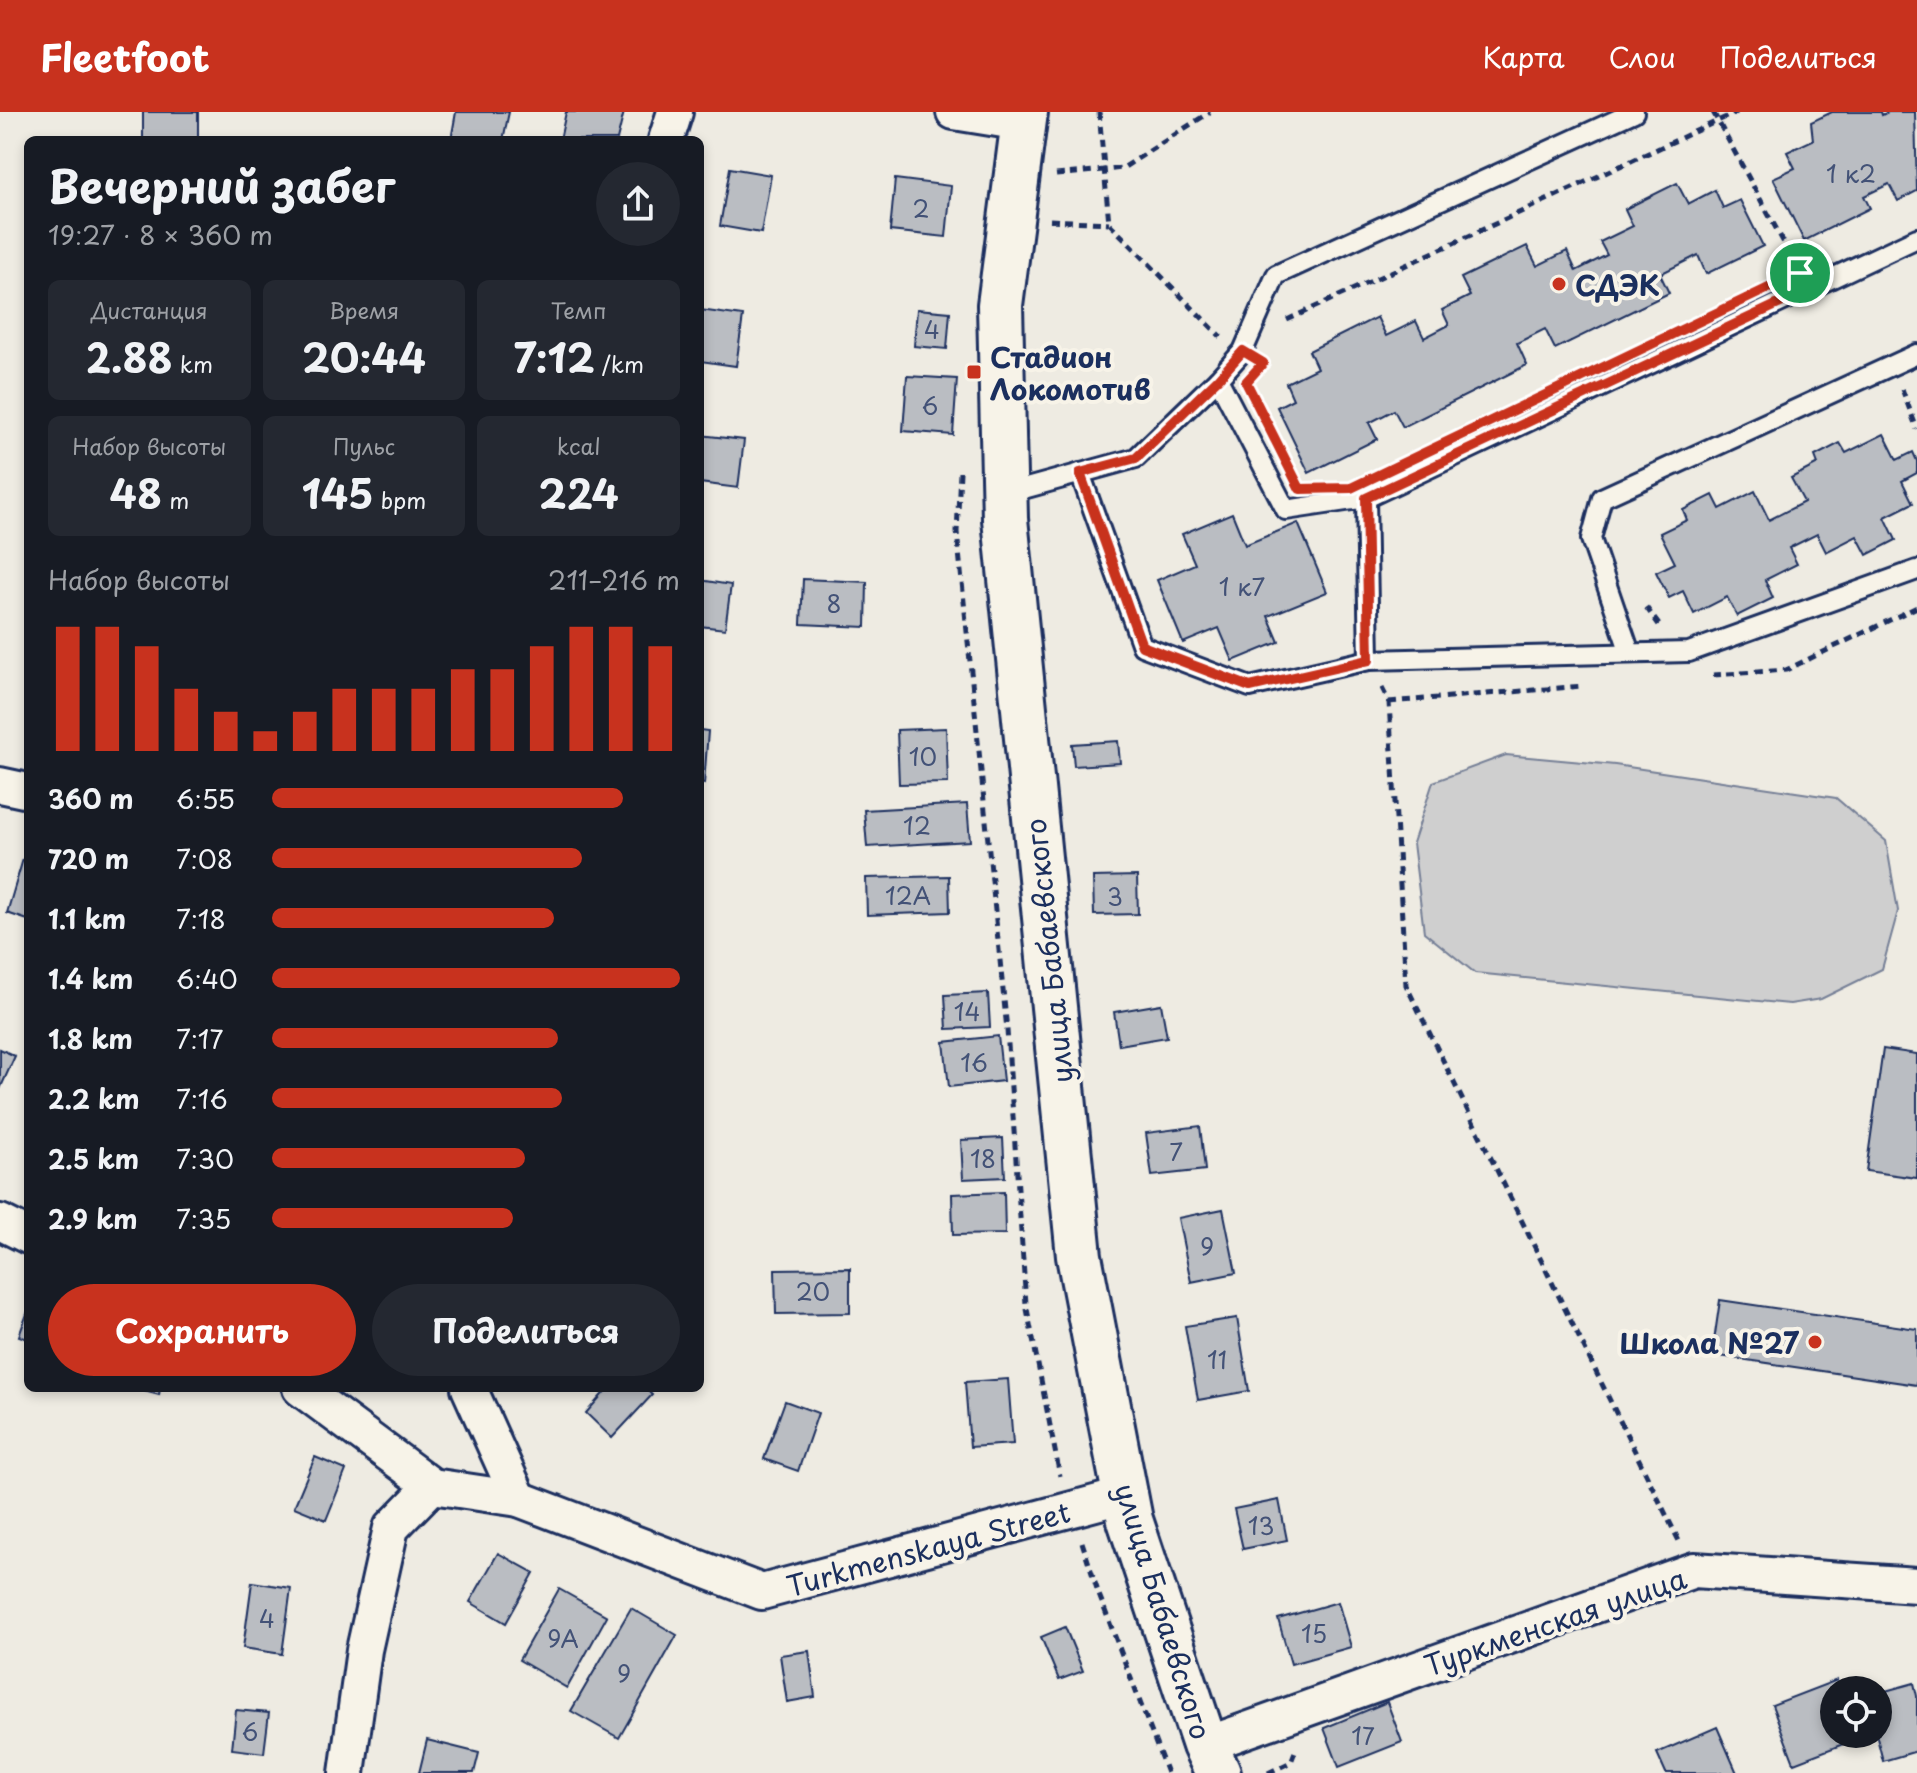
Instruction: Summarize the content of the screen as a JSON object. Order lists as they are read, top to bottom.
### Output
{
  "streets": {
    "main road": ["улица Бабаевского"],
    "street": ["Turkmenskaya Street", "Туркменская улица"]
  },
  "crossings": [
    ["улица Бабаевского", "Turkmenskaya Street"],
    ["улица Бабаевского", "Туркменская улица"]
  ],
  "places": {
    "other": ["СДЭК", "Школа №27"],
    "transit": ["Стадион Локомотив"]
  },
  "house_numbers": [
    "1 к2",
    "2",
    "4",
    "6",
    "1 к7",
    "8",
    "10",
    "12",
    "12А",
    "3",
    "14",
    "16",
    "7",
    "18",
    "9",
    "20",
    "11",
    "13",
    "4",
    "15",
    "9А",
    "9",
    "6",
    "17"
  ],
  "page": {
    "header": "Fleetfoot",
    "nav": ["Карта", "Слои", "Поделиться"],
    "heading": ["Вечерний забег", "19:27 · 8 × 360 m"],
    "stats": [
      ["Дистанция", "2.88 km"],
      ["Время", "20:44"],
      ["Темп", "7:12 /km"],
      ["Набор высоты", "48 m"],
      ["Пульс", "145 bpm"],
      ["kcal", "224"]
    ],
    "chart": ["Набор высоты", "211–216 m"],
    "list": [
      {
        "name": "360 m",
        "note": "6:55"
      },
      {
        "name": "720 m",
        "note": "7:08"
      },
      {
        "name": "1.1 km",
        "note": "7:18"
      },
      {
        "name": "1.4 km",
        "note": "6:40"
      },
      {
        "name": "1.8 km",
        "note": "7:17"
      },
      {
        "name": "2.2 km",
        "note": "7:16"
      },
      {
        "name": "2.5 km",
        "note": "7:30"
      },
      {
        "name": "2.9 km",
        "note": "7:35"
      }
    ],
    "buttons": ["Сохранить", "Поделиться"]
  }
}
